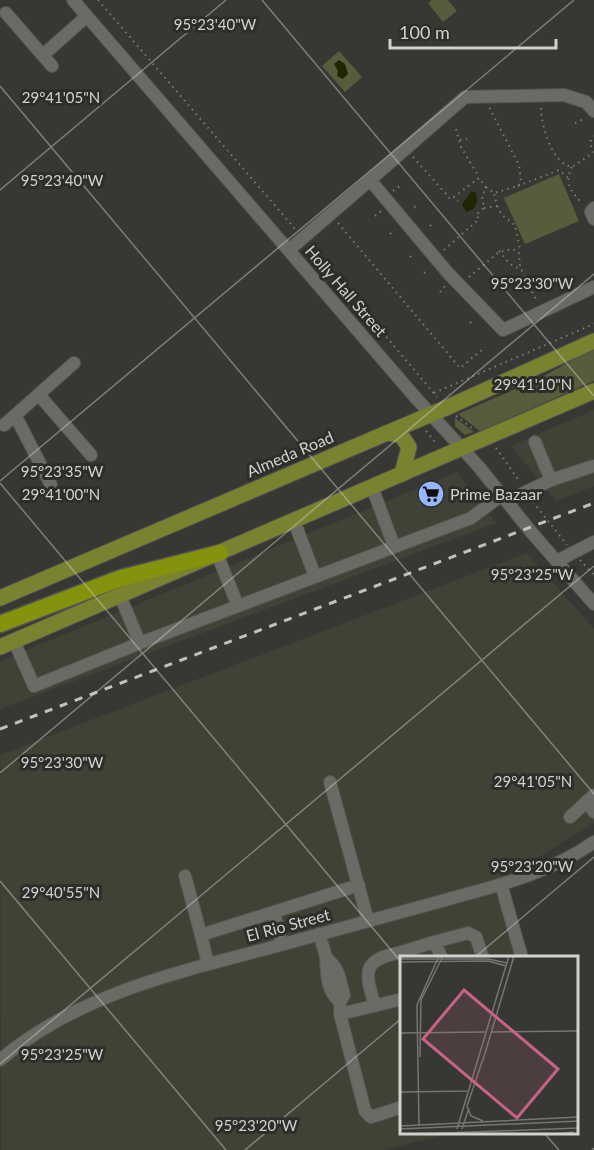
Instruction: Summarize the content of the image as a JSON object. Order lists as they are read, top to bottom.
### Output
{
  "streets": {
    "main road": ["Almeda Road"],
    "street": ["Holly Hall Street", "El Rio Street"]
  },
  "crossings": [
    ["Holly Hall Street", "Almeda Road"]
  ],
  "places": {
    "supermarket": ["Prime Bazaar"]
  },
  "scale_bar": "100 m",
  "coordinates": [
    "95°23'40\"W",
    "29°41'05\"N",
    "95°23'30\"W",
    "29°41'10\"N",
    "95°23'35\"W",
    "29°41'00\"N",
    "95°23'25\"W",
    "95°23'20\"W",
    "29°40'55\"N"
  ]
}
